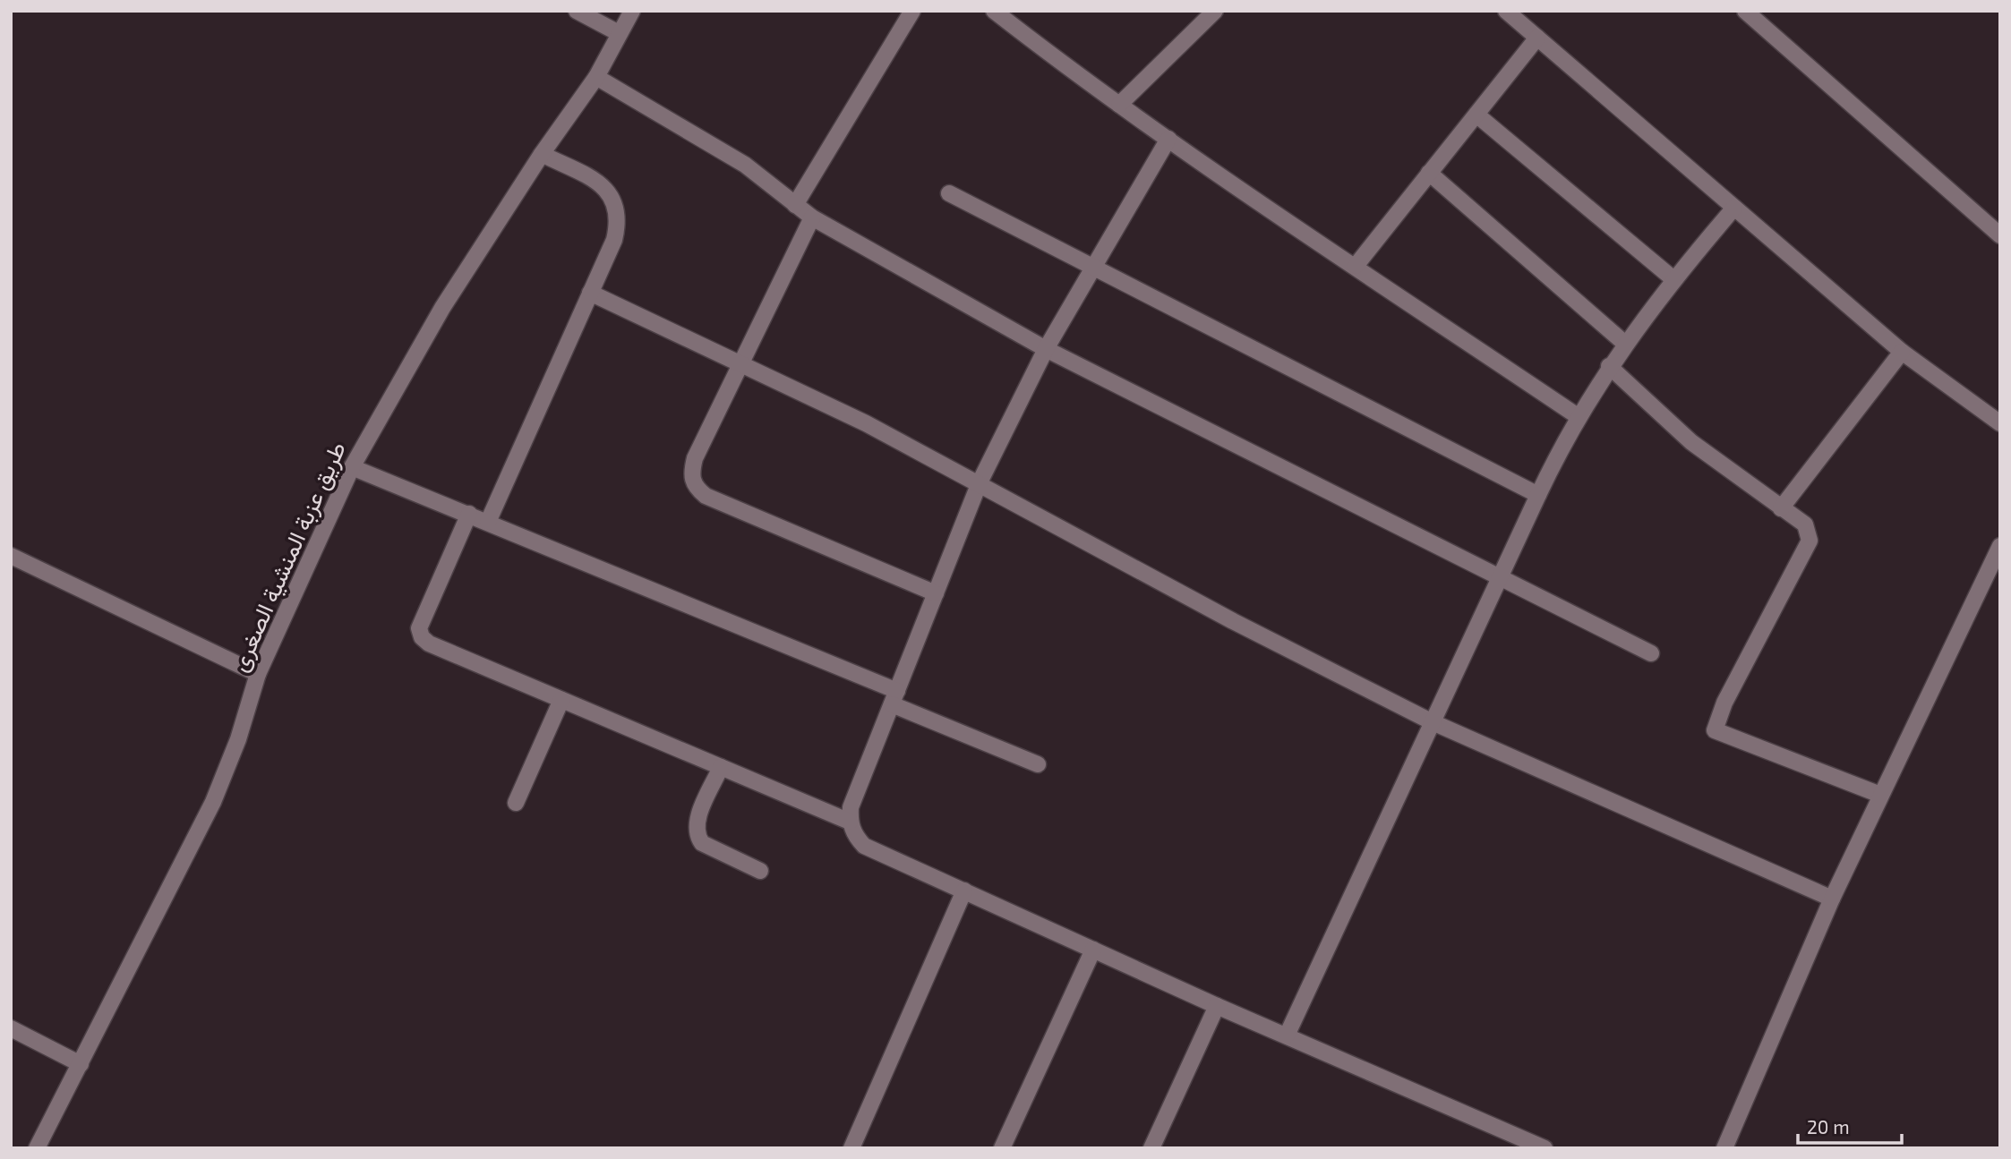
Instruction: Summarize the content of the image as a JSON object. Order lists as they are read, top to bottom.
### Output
{
  "streets": {
    "street": ["طريق عزبة المنشية الصغرى"]
  },
  "scale_bar": "20 m"
}
